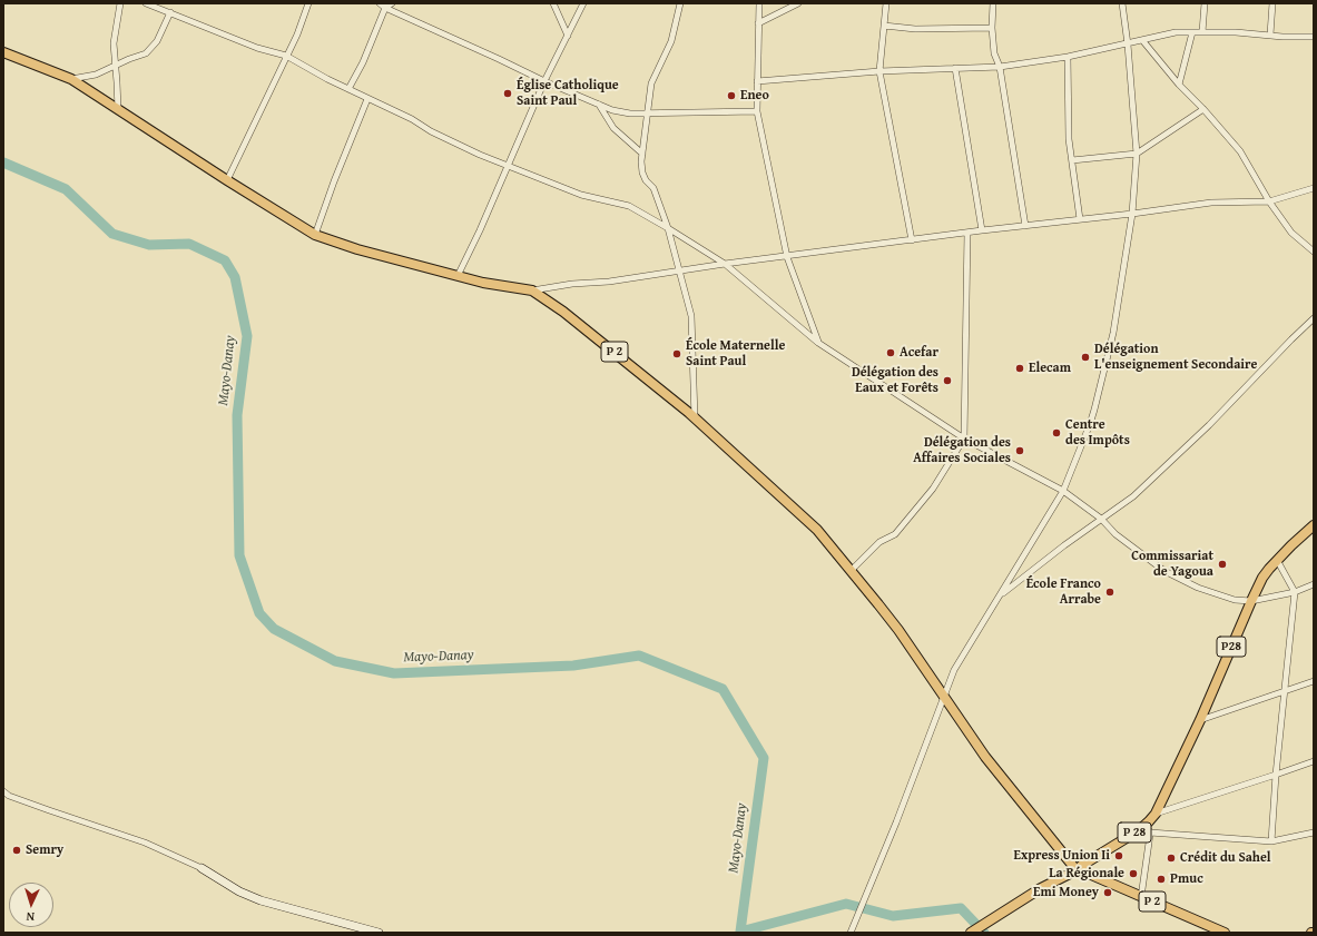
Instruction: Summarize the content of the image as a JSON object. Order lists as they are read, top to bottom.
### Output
{
  "streets": {
    "main road": ["P 2", "P28", "P 28"]
  },
  "crossings": [
    ["P 2", "P 28"],
    ["P28", "P 28"]
  ],
  "water": ["Mayo-Danay"],
  "places": [
    "Église Catholique Saint Paul",
    "Eneo",
    "Acefar",
    "École Maternelle Saint Paul",
    "Délégation L'enseignement Secondaire",
    "Elecam",
    "Délégation des Eaux et Forêts",
    "Centre des Impôts",
    "Délégation des Affaires Sociales",
    "Commissariat de Yagoua",
    "École Franco Arrabe",
    "Semry",
    "Express Union Ii",
    "Crédit du Sahel",
    "La Régionale",
    "Pmuc",
    "Emi Money"
  ],
  "north": "bottom"
}
